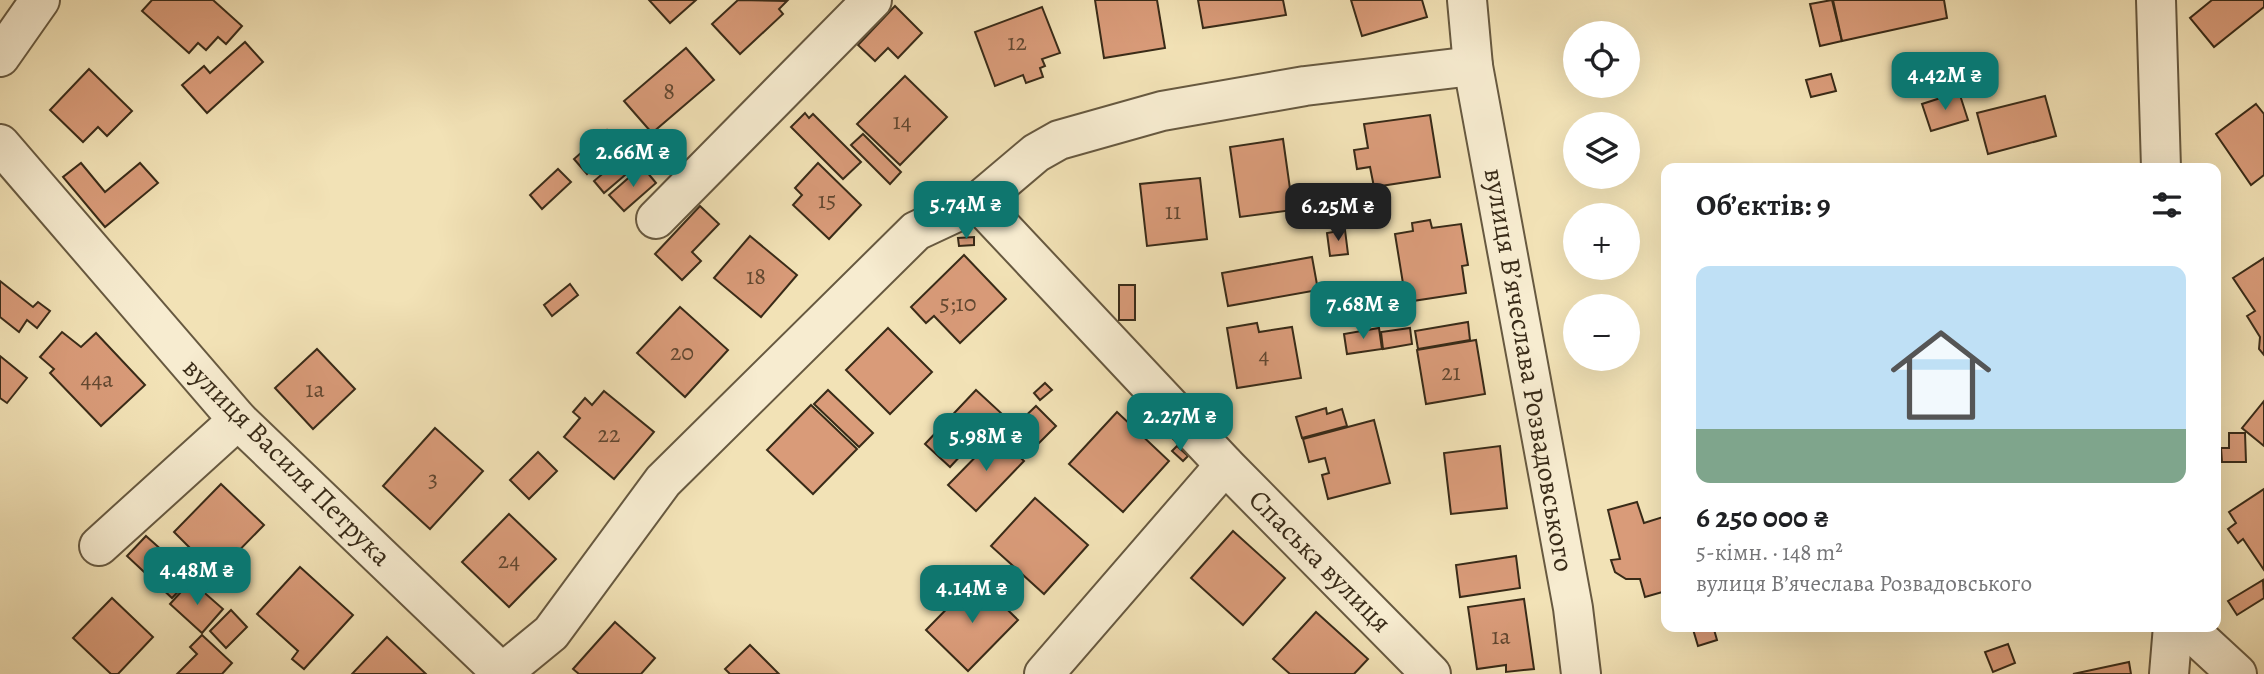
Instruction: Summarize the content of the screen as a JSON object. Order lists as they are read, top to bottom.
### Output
{
  "streets": {
    "street": ["вулиця Вʼячеслава Розвадовського", "вулиця Василя Петрука", "Спаська вулиця"]
  },
  "house_numbers": [
    "12",
    "8",
    "14",
    "15",
    "11",
    "18",
    "5;10",
    "20",
    "4",
    "21",
    "44а",
    "1а",
    "22",
    "3",
    "24",
    "1а"
  ],
  "page": {
    "map_buttons": ["+", "−"],
    "price": [
      "4.42M ₴",
      "2.66M ₴",
      "5.74M ₴",
      "6.25M ₴",
      "7.68M ₴",
      "2.27M ₴",
      "5.98M ₴",
      "4.48M ₴",
      "4.14M ₴"
    ],
    "heading": "Об’єктів: 9",
    "list": [
      {
        "name": "6 250 000 ₴",
        "note": "5-кімн. · 148 m² · вулиця Вʼячеслава Розвадовського"
      }
    ]
  }
}
